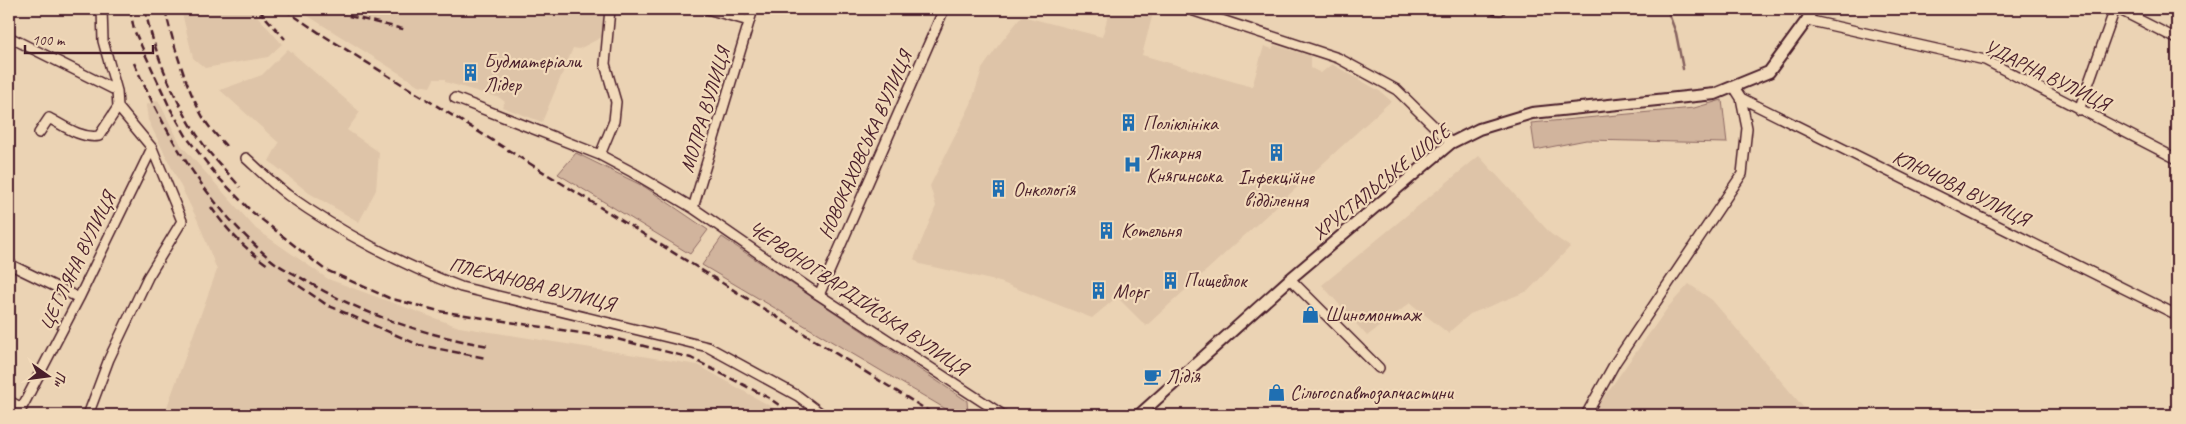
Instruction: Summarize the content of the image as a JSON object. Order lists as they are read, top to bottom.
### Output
{
  "streets": {
    "street": [
      "УДАРНА ВУЛИЦЯ",
      "МОПРА ВУЛИЦЯ",
      "НОВОКАХОВСЬКА ВУЛИЦЯ",
      "ХРУСТАЛЬСЬКЕ ШОСЕ",
      "КЛЮЧОВА ВУЛИЦЯ",
      "ЦЕГЛЯНА ВУЛИЦЯ",
      "ПЛЕХАНОВА ВУЛИЦЯ",
      "ЧЕРВОНОГВАРДІЙСЬКА ВУЛИЦЯ"
    ]
  },
  "crossings": [
    ["УДАРНА ВУЛИЦЯ", "ХРУСТАЛЬСЬКЕ ШОСЕ"],
    ["МОПРА ВУЛИЦЯ", "ЧЕРВОНОГВАРДІЙСЬКА ВУЛИЦЯ"],
    ["НОВОКАХОВСЬКА ВУЛИЦЯ", "ЧЕРВОНОГВАРДІЙСЬКА ВУЛИЦЯ"]
  ],
  "places": {
    "building": [
      "Будматеріали Лідер",
      "Поліклініка",
      "Інфекційне відділення",
      "Онкологія",
      "Котельня",
      "Пищеблок",
      "Морг"
    ],
    "hospital": ["Лікарня Княгинська"],
    "shop": ["Шиномонтаж", "Сільгоспавтозапчастини"],
    "cafe": ["Лідія"]
  },
  "scale_bar": "100 m",
  "north": "right"
}
